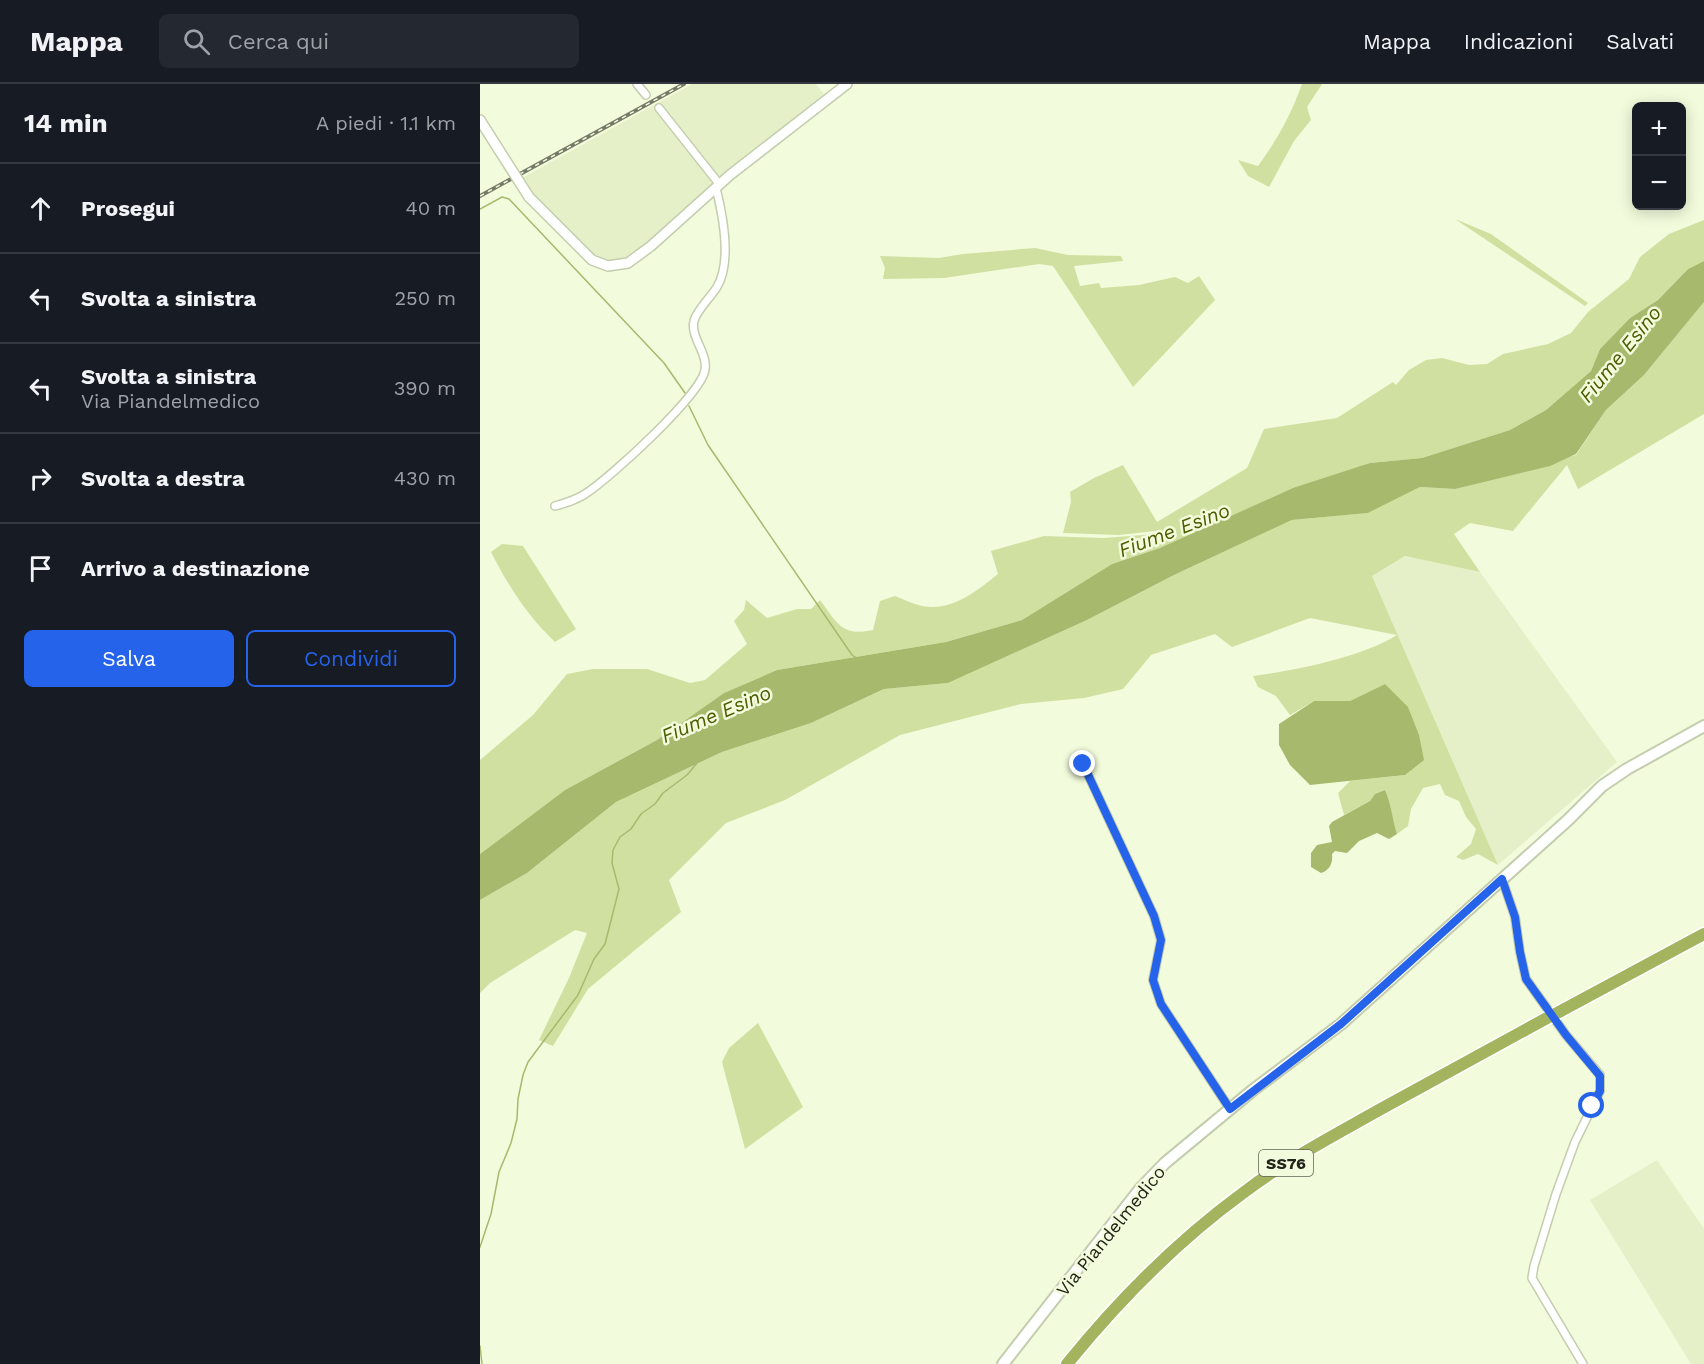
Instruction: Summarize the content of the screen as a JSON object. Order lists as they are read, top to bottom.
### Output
{
  "streets": {
    "highway": ["SS76"],
    "main road": ["Via Piandelmedico"]
  },
  "water": ["Fiume Esino"],
  "page": {
    "header": "Mappa",
    "search": "Cerca qui",
    "nav": ["Mappa", "Indicazioni", "Salvati"],
    "heading": ["14 min", "A piedi · 1.1 km"],
    "map_buttons": ["+", "−"],
    "list": [
      ["Prosegui", "40 m"],
      ["Svolta a sinistra", "250 m"],
      ["Svolta a sinistra", "Via Piandelmedico", "390 m"],
      ["Svolta a destra", "430 m"],
      "Arrivo a destinazione"
    ],
    "buttons": ["Salva", "Condividi"]
  }
}
